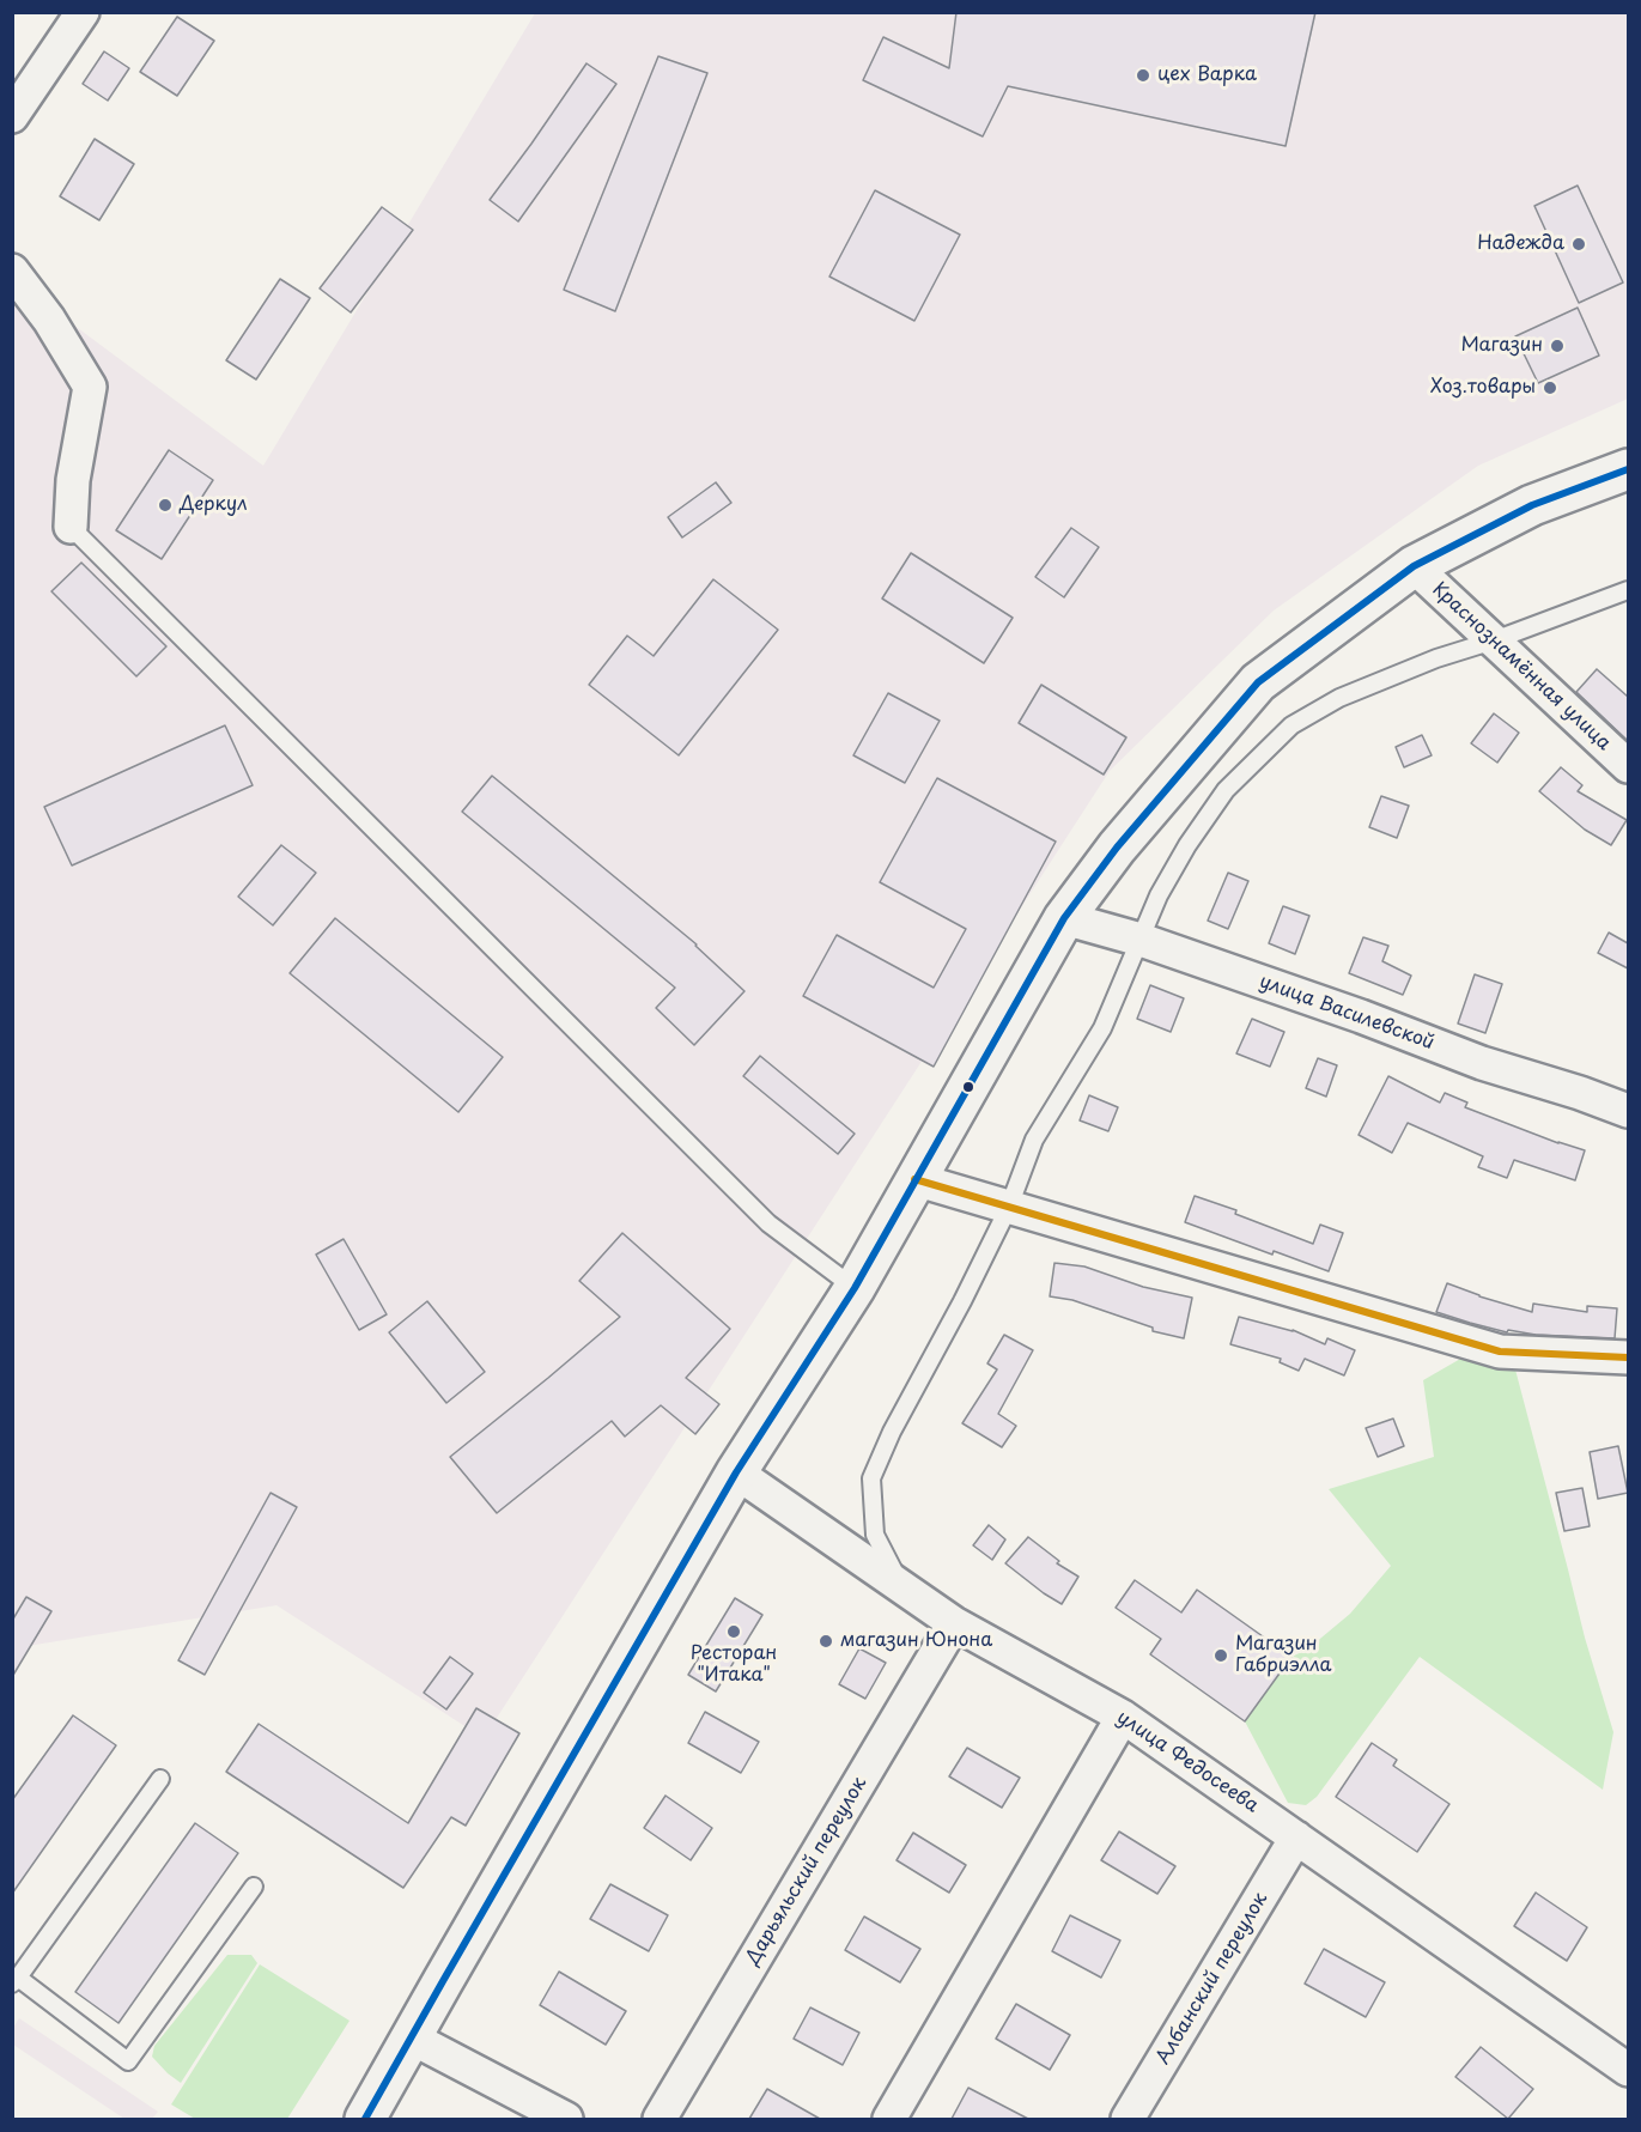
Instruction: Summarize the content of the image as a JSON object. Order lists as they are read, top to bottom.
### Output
{
  "streets": {
    "street": [
      "Краснознамённая улица",
      "улица Василевской",
      "улица Федосеева",
      "Дарьяльский переулок",
      "Албанский переулок"
    ]
  },
  "crossings": [
    ["улица Федосеева", "Дарьяльский переулок"],
    ["улица Федосеева", "Албанский переулок"]
  ],
  "places": [
    "цех Варка",
    "Надежда",
    "Магазин",
    "Хоз.товары",
    "Деркул",
    "Ресторан \"Итака\"",
    "магазин Юнона",
    "Магазин Габриэлла"
  ]
}
